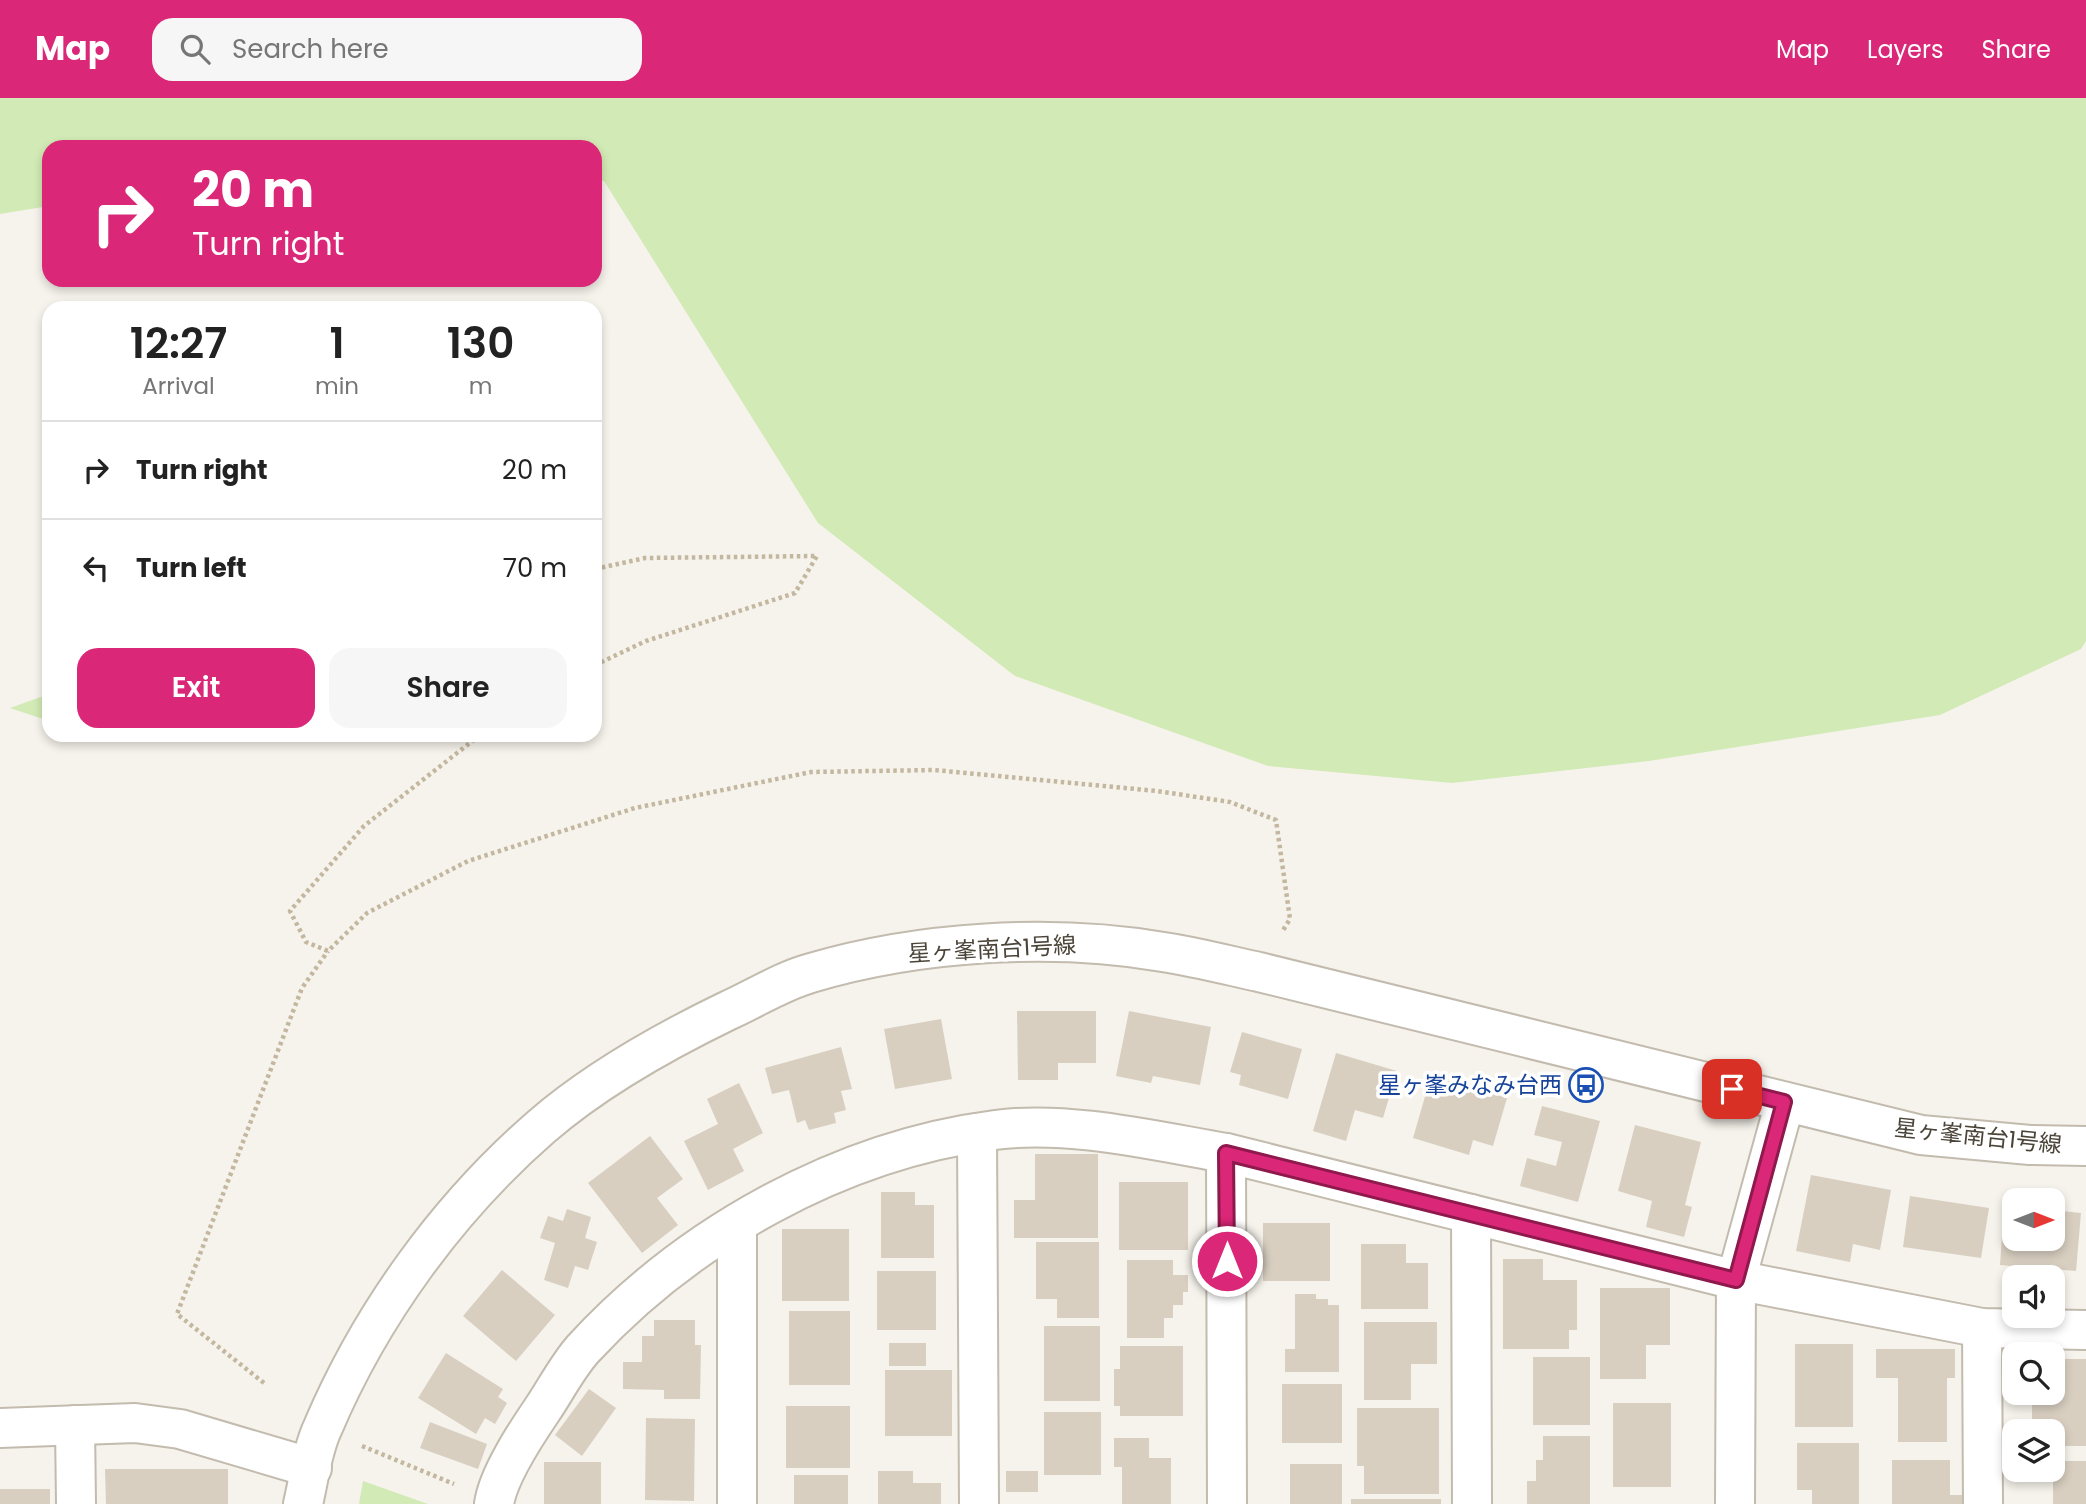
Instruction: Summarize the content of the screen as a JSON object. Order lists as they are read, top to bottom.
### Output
{
  "streets": {
    "street": ["星ヶ峯南台1号線"]
  },
  "places": {
    "bus stop": ["星ヶ峯みなみ台西"]
  },
  "north": "right",
  "page": {
    "header": "Map",
    "search": "Search here",
    "nav": ["Map", "Layers", "Share"],
    "turn": ["20 m", "Turn right"],
    "eta": [
      "12:27",
      "Arrival",
      "1",
      "min",
      "130",
      "m"
    ],
    "list": [
      {
        "name": "Turn right",
        "value": "20 m"
      },
      {
        "name": "Turn left",
        "value": "70 m"
      }
    ],
    "buttons": ["Exit", "Share"]
  }
}
